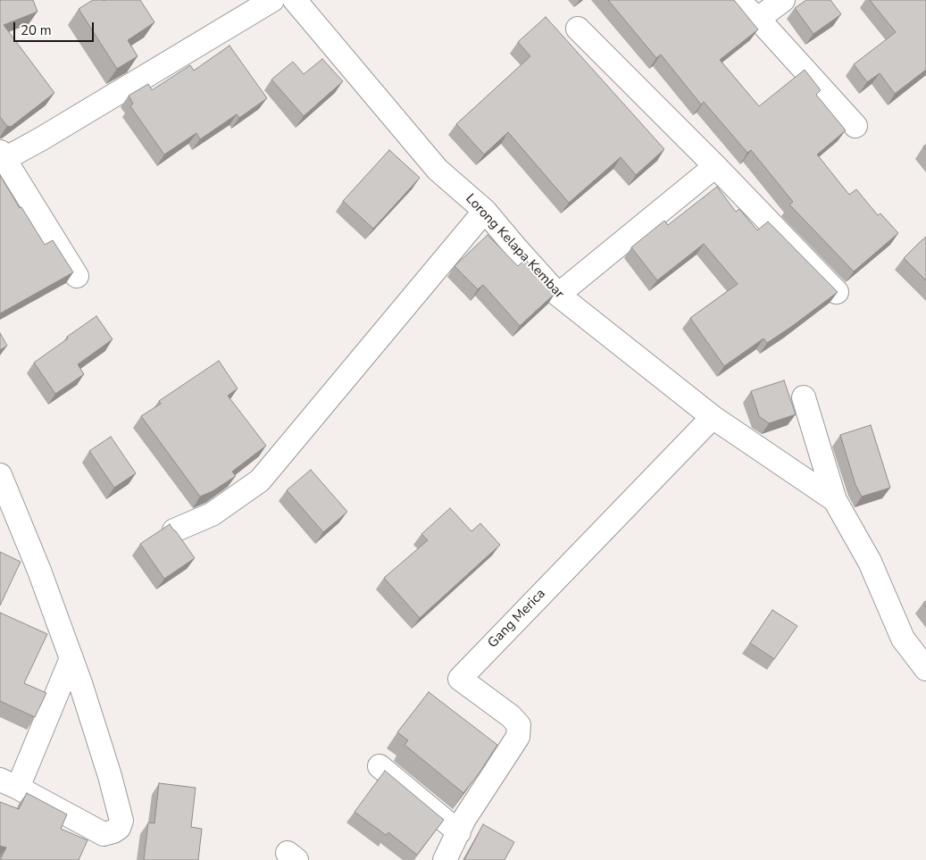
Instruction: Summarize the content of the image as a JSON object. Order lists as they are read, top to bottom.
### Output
{
  "streets": {
    "street": ["Lorong Kelapa Kembar", "Gang Merica"]
  },
  "crossings": [
    ["Lorong Kelapa Kembar", "Gang Merica"]
  ],
  "scale_bar": "20 m"
}
